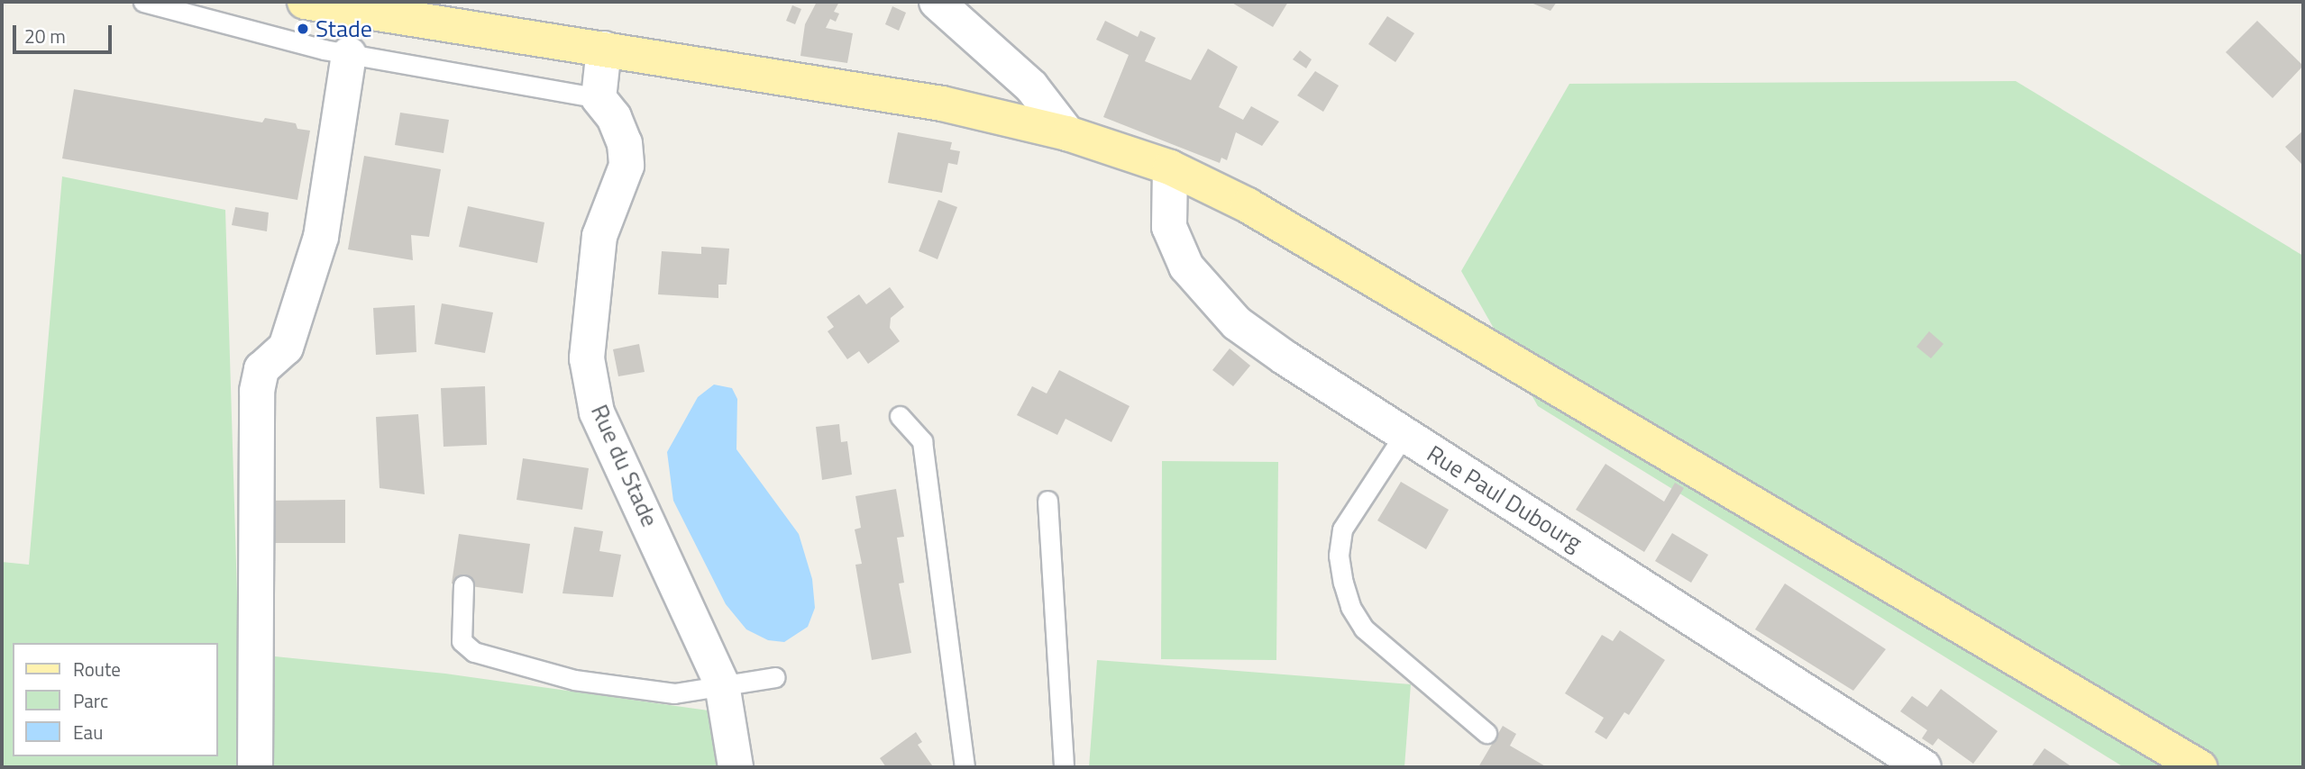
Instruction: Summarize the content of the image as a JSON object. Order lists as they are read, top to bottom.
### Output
{
  "streets": {
    "street": ["Rue du Stade", "Rue Paul Dubourg"]
  },
  "places": ["Stade"],
  "legend": ["Route", "Parc", "Eau"],
  "scale_bar": "20 m"
}
